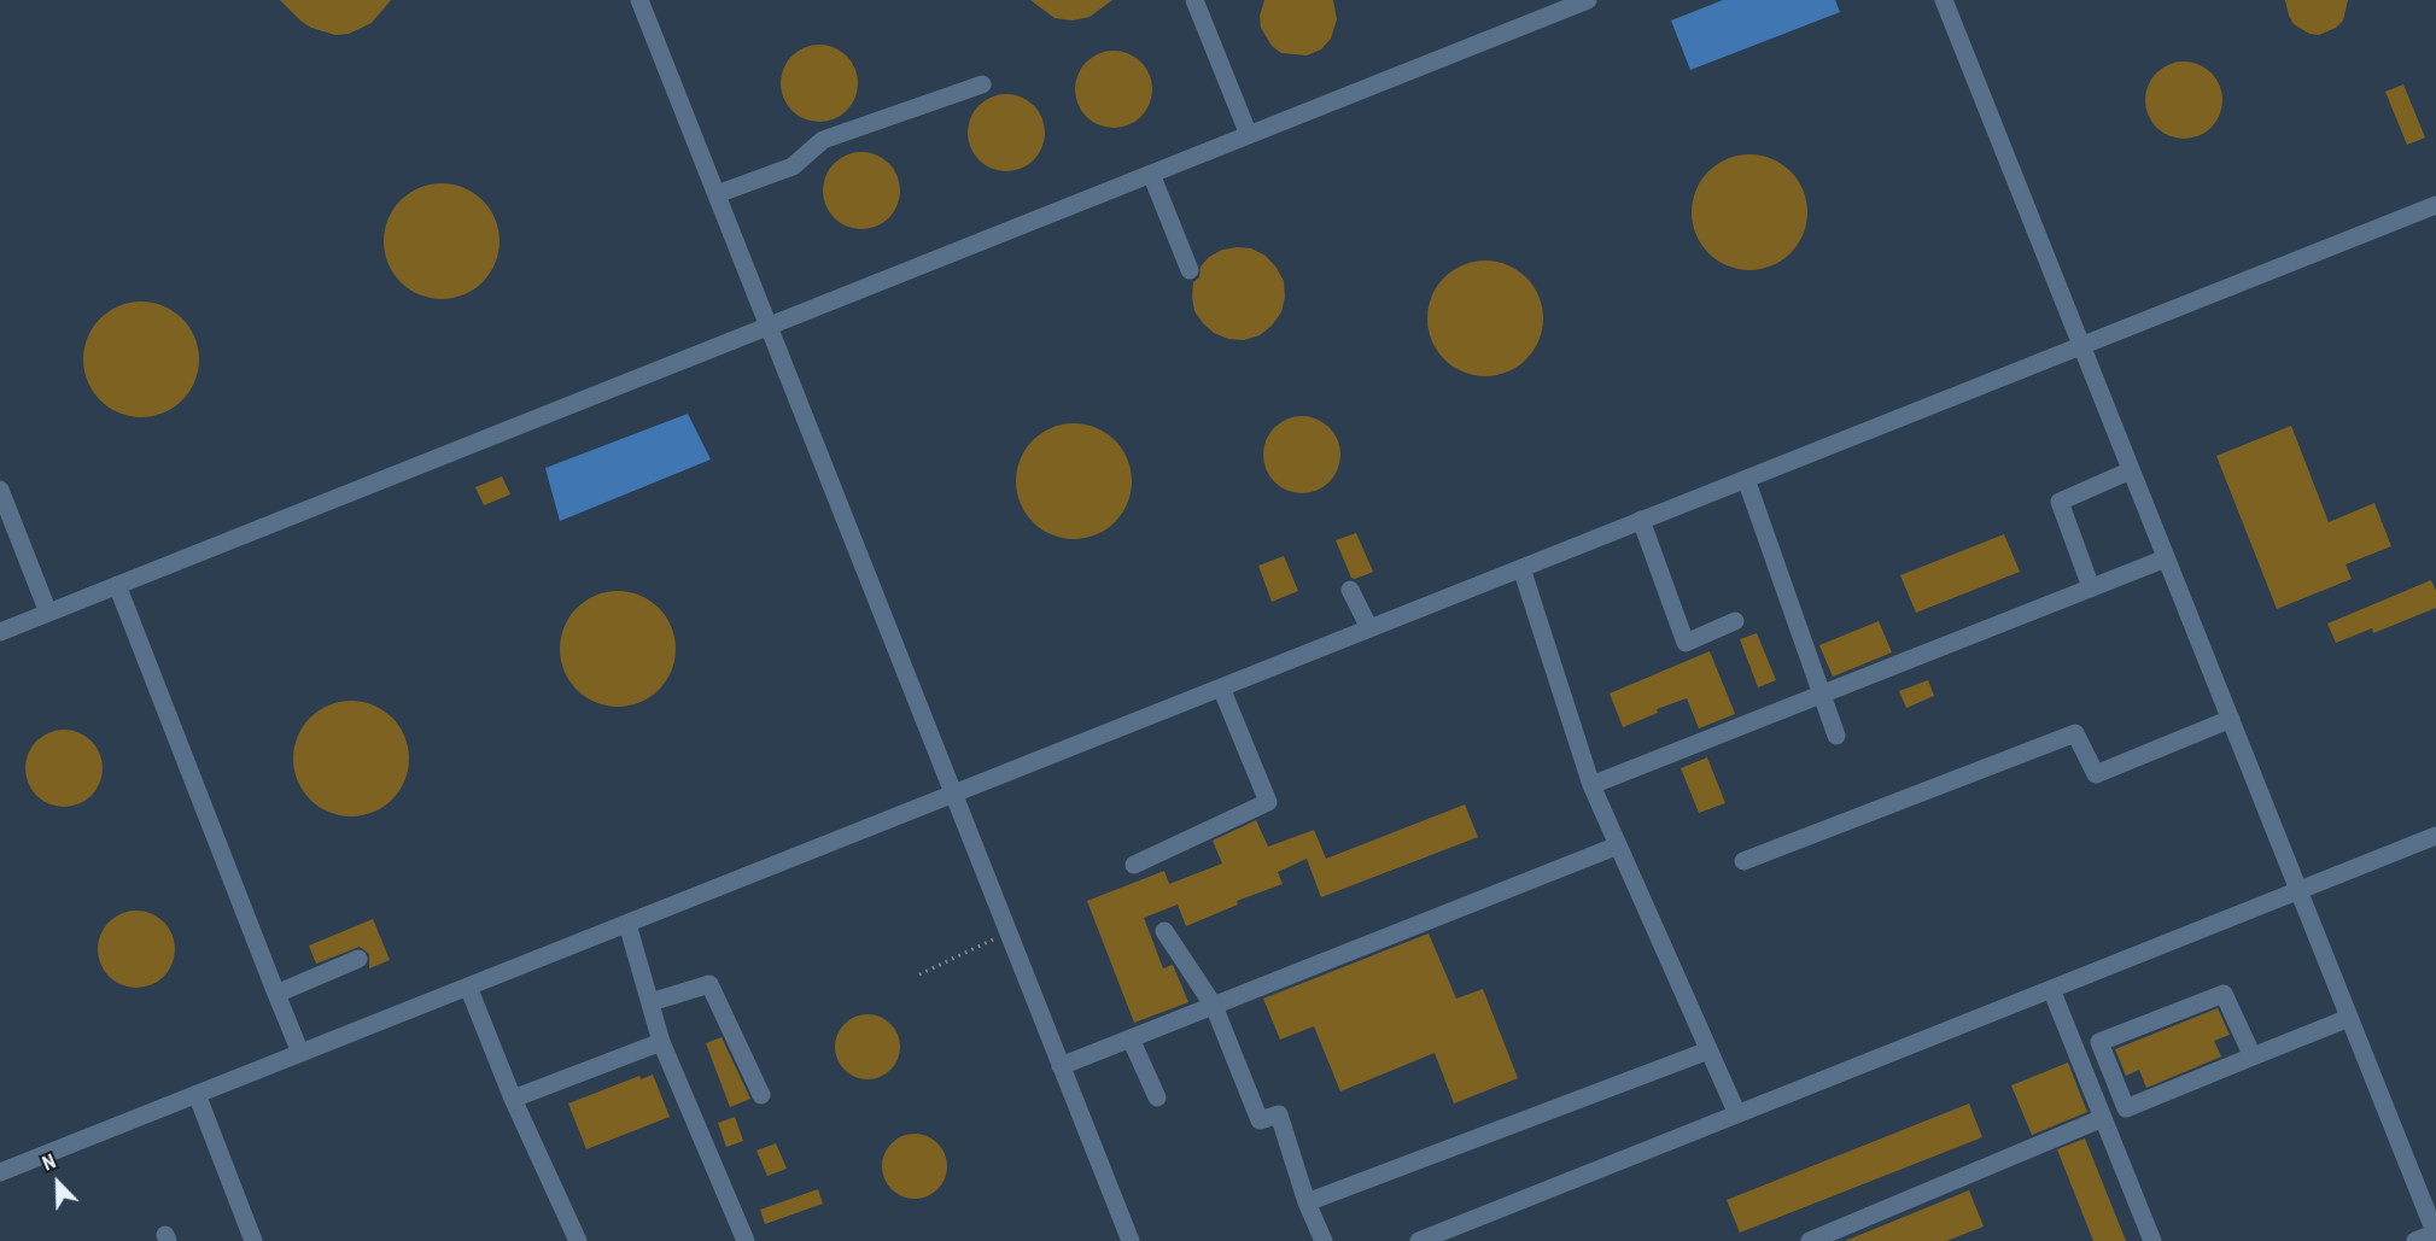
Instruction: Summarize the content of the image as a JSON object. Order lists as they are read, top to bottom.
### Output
{
  "north": "top left"
}
